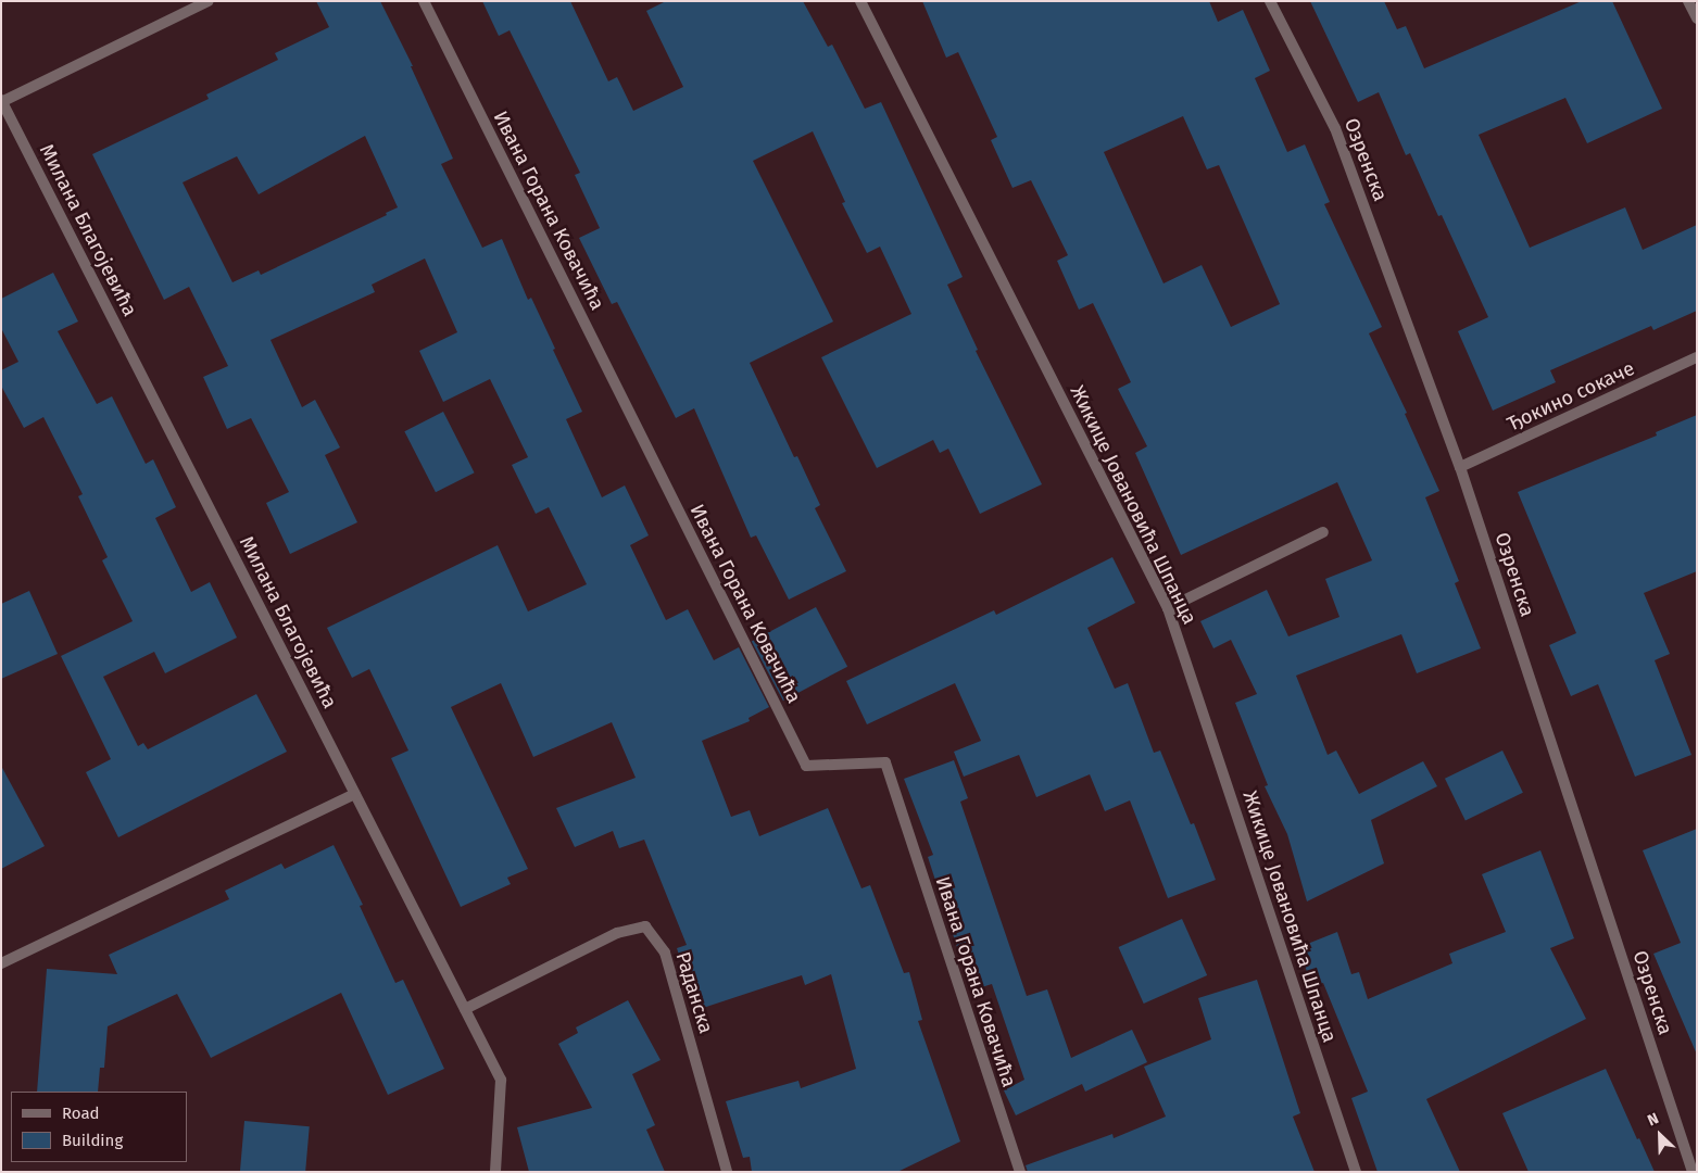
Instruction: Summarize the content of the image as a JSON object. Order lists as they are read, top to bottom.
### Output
{
  "streets": {
    "street": [
      "Озренска",
      "Ивана Горана Ковачића",
      "Милана Благојевића",
      "Ђокино сокаче",
      "Жикице Јовановића Шпанца",
      "Раданска"
    ]
  },
  "crossings": [
    ["Озренска", "Ђокино сокаче"],
    ["Милана Благојевића", "Раданска"]
  ],
  "legend": ["Road", "Building"],
  "north": "top left"
}
